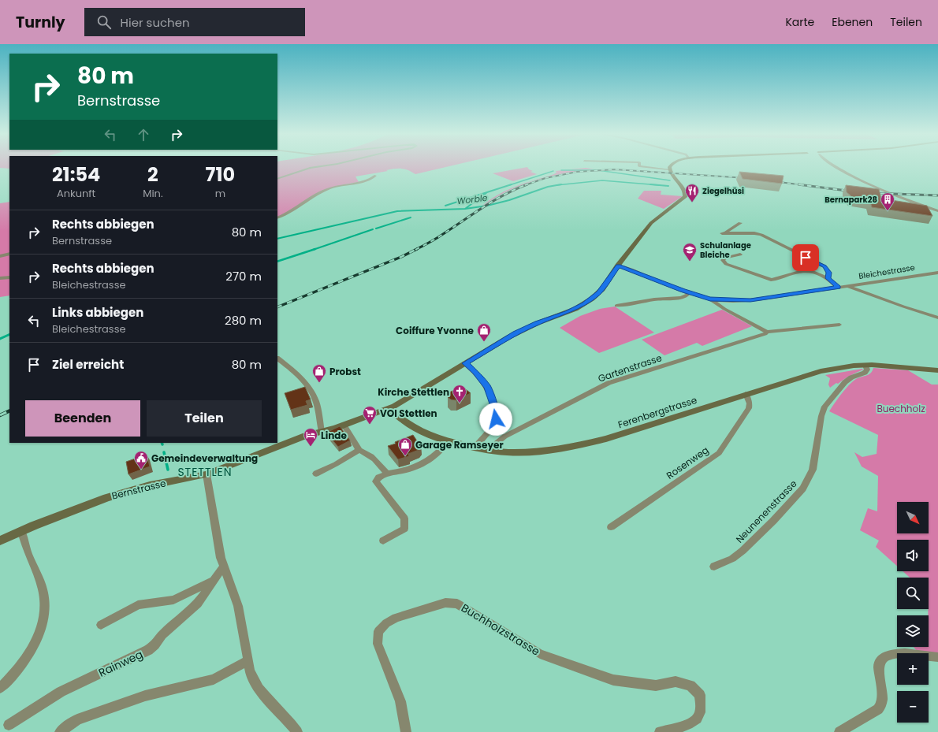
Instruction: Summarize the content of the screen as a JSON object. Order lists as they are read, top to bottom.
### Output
{
  "streets": {
    "main road": ["Ferenbergstrasse", "Bernstrasse"],
    "street": [
      "Bleichestrasse",
      "Gartenstrasse",
      "Rosenweg",
      "Neunenenstrasse",
      "Buchholzstrasse",
      "Rainweg"
    ]
  },
  "crossings": [
    ["Bleichestrasse", "Bernstrasse"],
    ["Gartenstrasse", "Ferenbergstrasse"],
    ["Ferenbergstrasse", "Rosenweg"],
    ["Ferenbergstrasse", "Bernstrasse"],
    ["Ferenbergstrasse", "Neunenenstrasse"]
  ],
  "districts": ["STETTLEN"],
  "water": ["Worble"],
  "parks": ["Buechholz"],
  "places": {
    "restaurant": ["Ziegelhüsi"],
    "building": ["Bernapark28"],
    "school or university": ["Schulanlage Bleiche"],
    "shop": ["Coiffure Yvonne", "Probst", "Garage Ramseyer"],
    "church": ["Kirche Stettlen"],
    "supermarket": ["VOI Stettlen"],
    "hotel": ["Linde"],
    "public building": ["Gemeindeverwaltung"]
  },
  "north": "bottom right",
  "page": {
    "header": "Turnly",
    "search": "Hier suchen",
    "nav": ["Karte", "Ebenen", "Teilen"],
    "turn": ["80 m", "Bernstrasse"],
    "eta": [
      "21:54",
      "Ankunft",
      "2",
      "Min.",
      "710",
      "m"
    ],
    "list": [
      {
        "name": "Rechts abbiegen",
        "note": "Bernstrasse",
        "value": "80 m"
      },
      {
        "name": "Rechts abbiegen",
        "note": "Bleichestrasse",
        "value": "270 m"
      },
      {
        "name": "Links abbiegen",
        "note": "Bleichestrasse",
        "value": "280 m"
      },
      {
        "name": "Ziel erreicht",
        "value": "80 m"
      }
    ],
    "buttons": ["Beenden", "Teilen"],
    "map_buttons": ["+", "−"]
  }
}
